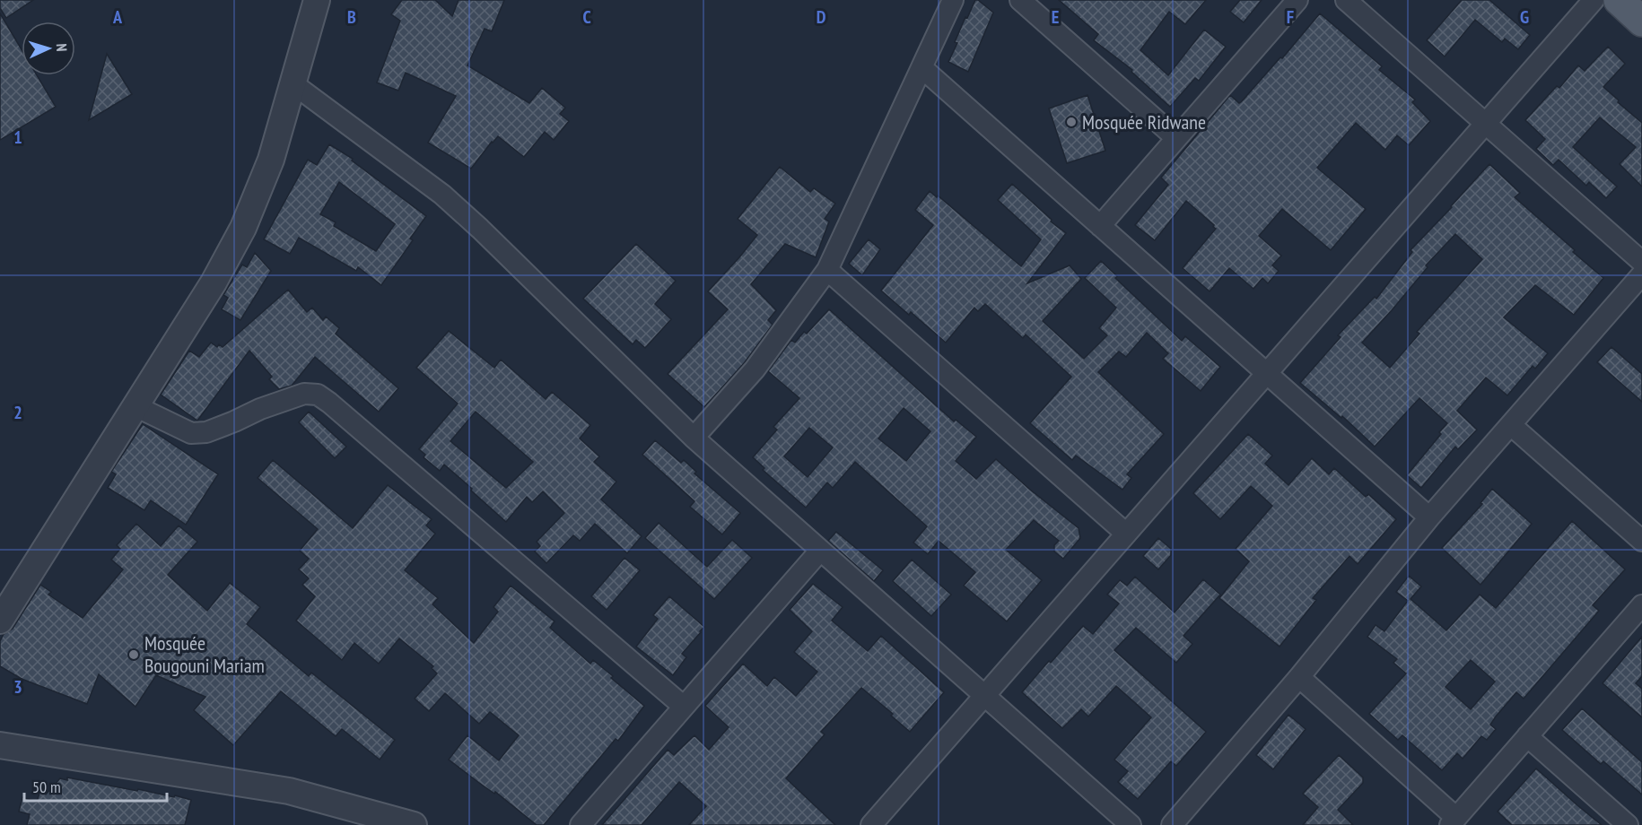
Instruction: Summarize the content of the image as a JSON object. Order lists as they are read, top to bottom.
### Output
{
  "places": ["Mosquée Ridwane", "Mosquée Bougouni Mariam"],
  "scale_bar": "50 m",
  "north": "right",
  "grid": {
    "columns": [
      "A",
      "B",
      "C",
      "D",
      "E",
      "F",
      "G"
    ],
    "rows": ["1", "2", "3"]
  }
}
